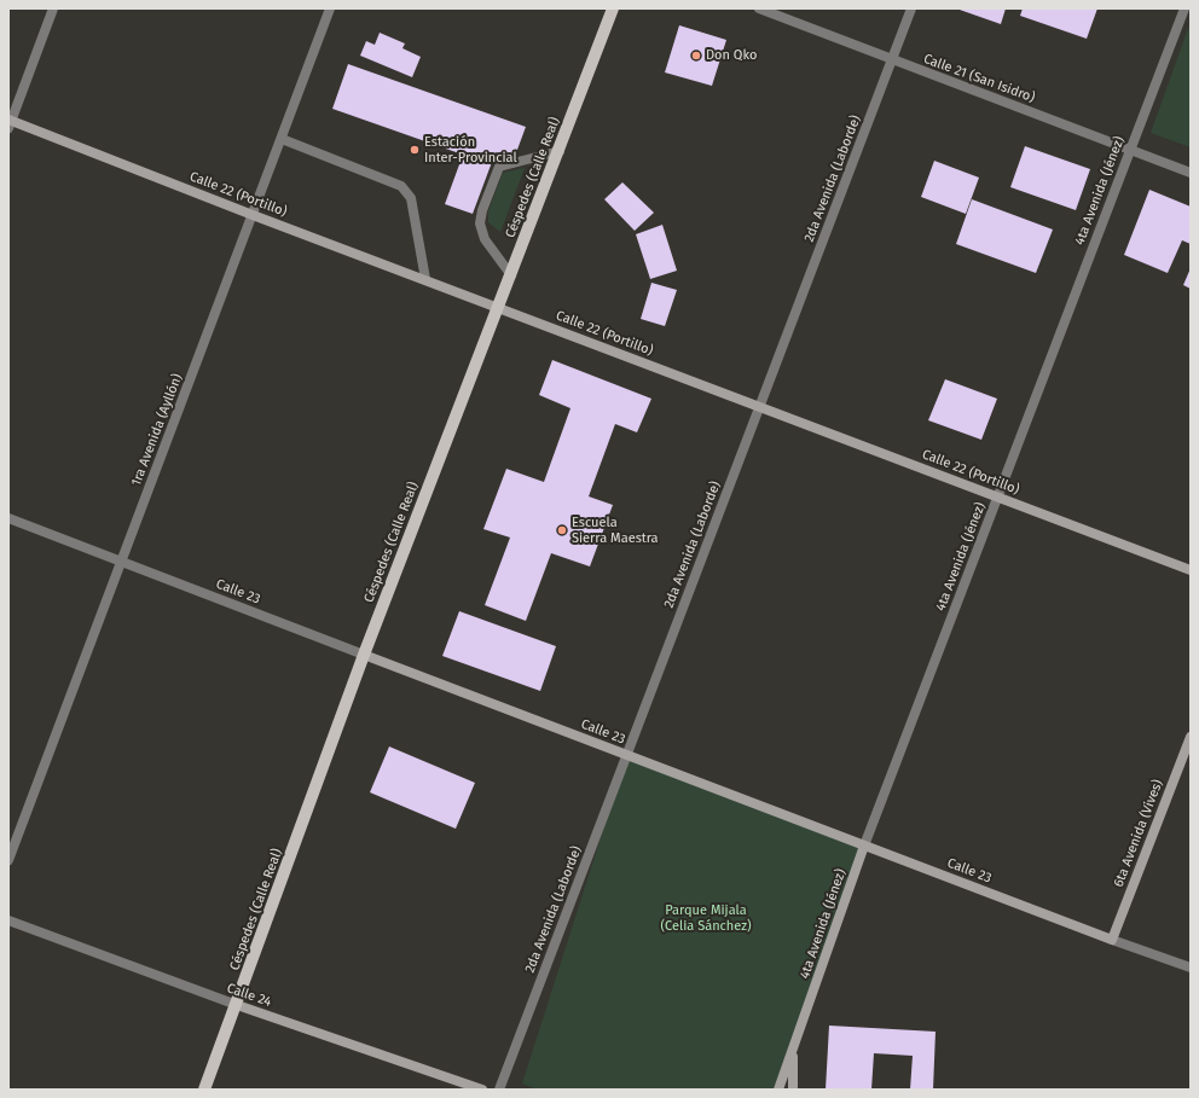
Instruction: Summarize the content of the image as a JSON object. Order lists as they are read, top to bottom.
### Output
{
  "streets": {
    "main road": [
      "Céspedes (Calle Real)",
      "4ta Avenida (Jénez)",
      "Calle 22 (Portillo)",
      "Calle 23",
      "6ta Avenida (Vives)",
      "Calle 24"
    ],
    "street": ["Calle 21 (San Isidro)", "2da Avenida (Laborde)", "1ra Avenida (Ayllón)"]
  },
  "crossings": [
    ["Calle 21 (San Isidro)", "2da Avenida (Laborde)"],
    ["Calle 21 (San Isidro)", "4ta Avenida (Jénez)"],
    ["Céspedes (Calle Real)", "Calle 22 (Portillo)"],
    ["Céspedes (Calle Real)", "Calle 23"],
    ["Céspedes (Calle Real)", "Calle 24"],
    ["2da Avenida (Laborde)", "Calle 22 (Portillo)"],
    ["2da Avenida (Laborde)", "Calle 23"],
    ["4ta Avenida (Jénez)", "Calle 22 (Portillo)"],
    ["4ta Avenida (Jénez)", "Calle 23"],
    ["Calle 22 (Portillo)", "1ra Avenida (Ayllón)"],
    ["1ra Avenida (Ayllón)", "Calle 23"],
    ["Calle 23", "6ta Avenida (Vives)"]
  ],
  "parks": ["Parque Mijala (Celia Sánchez)"],
  "places": ["Don Qko", "Estación Inter-Provincial", "Escuela Sierra Maestra"]
}
